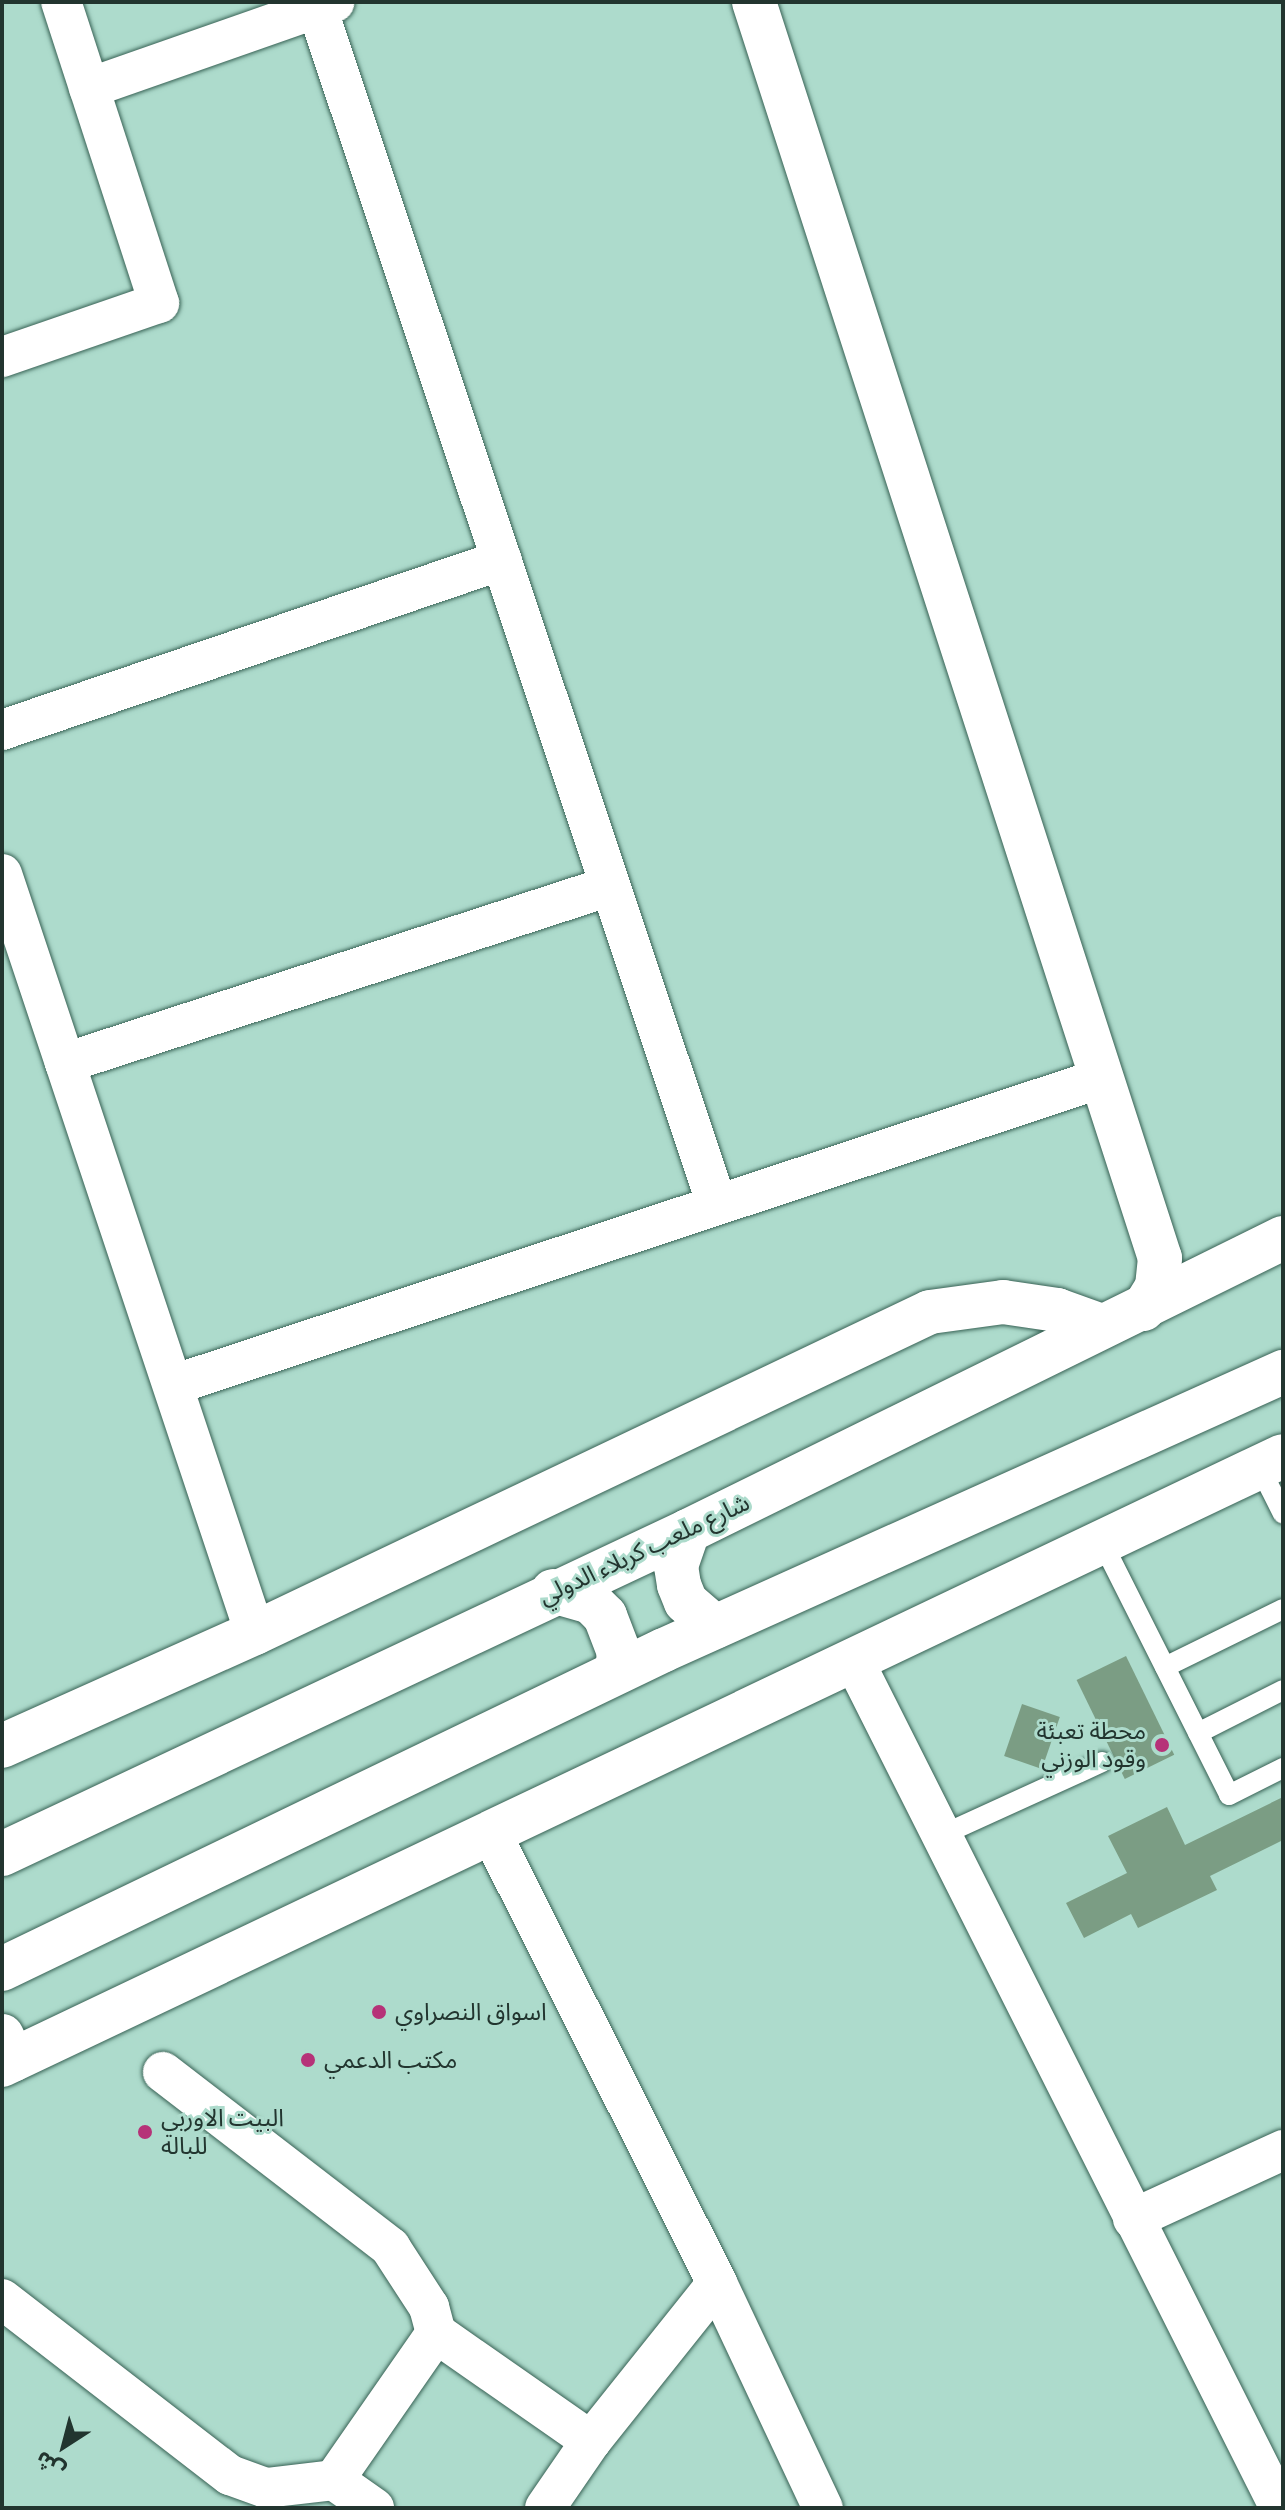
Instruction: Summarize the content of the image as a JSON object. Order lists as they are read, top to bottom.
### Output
{
  "streets": {
    "main road": ["شارع ملعب كربلاء الدولي"]
  },
  "places": [
    "محطة تعبئة وقود الوزني",
    "اسواق النصراوي",
    "مكتب الدعمي",
    "البيت الاوربي للباله"
  ],
  "north": "bottom left"
}
